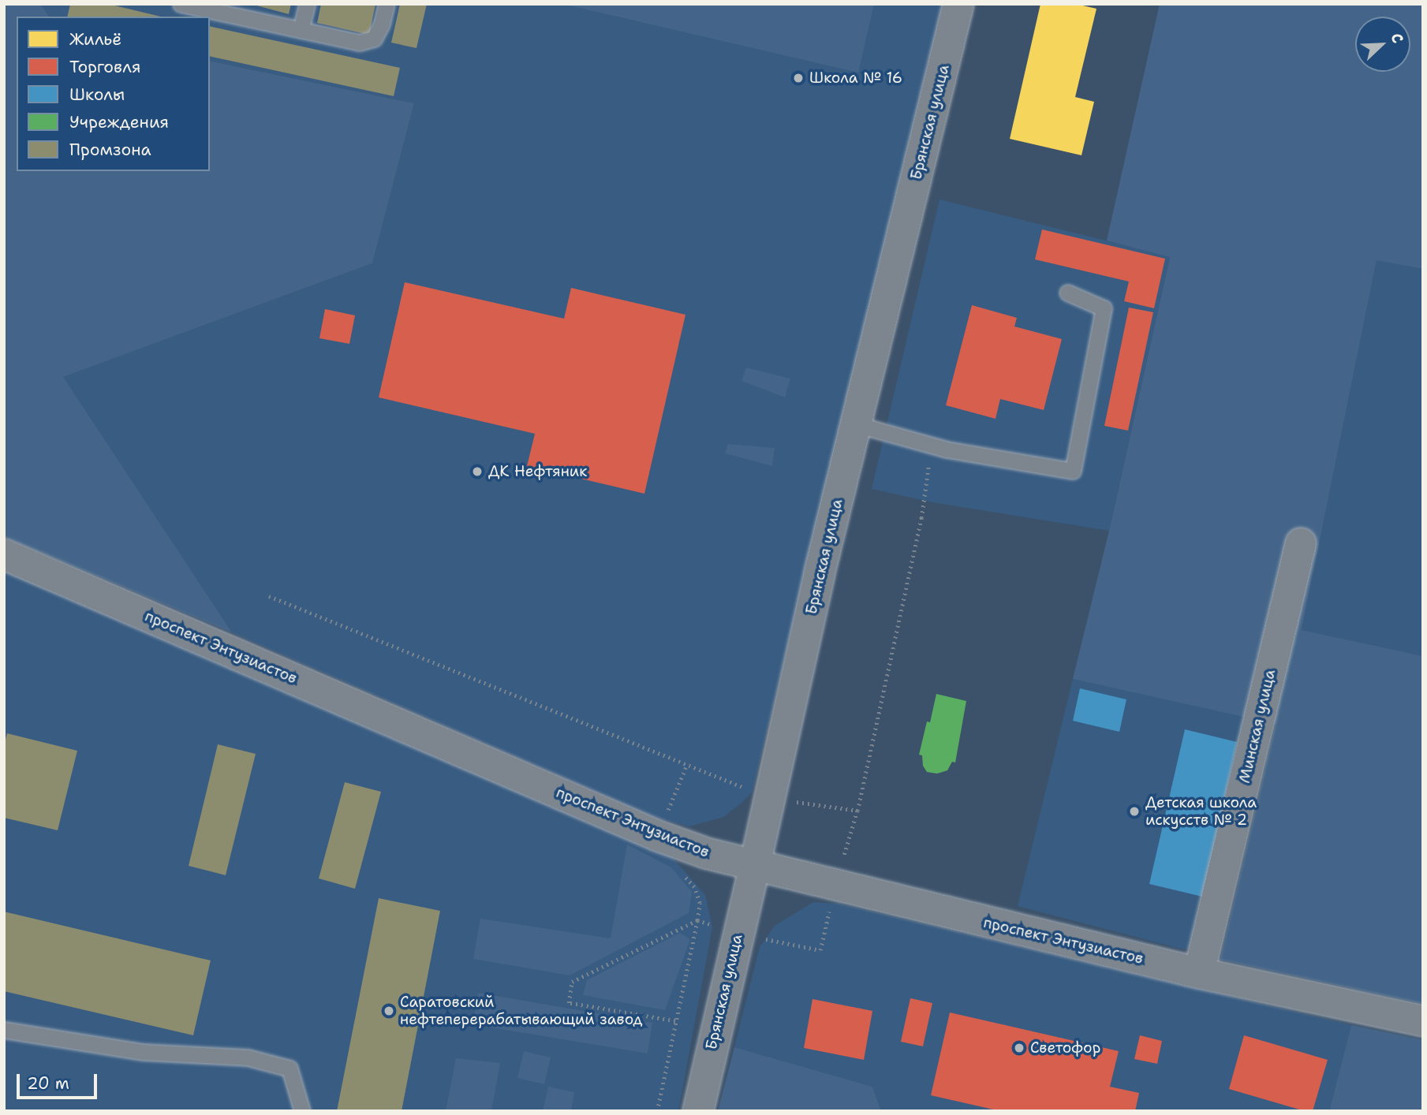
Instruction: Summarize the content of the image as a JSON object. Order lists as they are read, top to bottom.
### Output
{
  "streets": {
    "street": ["Брянская улица", "проспект Энтузиастов", "Минская улица"]
  },
  "crossings": [
    ["Брянская улица", "проспект Энтузиастов"],
    ["проспект Энтузиастов", "Минская улица"]
  ],
  "places": [
    "Школа № 16",
    "ДК Нефтяник",
    "Детская школа искусств № 2",
    "Саратовский нефтеперерабатывающий завод",
    "Светофор"
  ],
  "legend": [
    "Жильё",
    "Торговля",
    "Школы",
    "Учреждения",
    "Промзона"
  ],
  "scale_bar": "20 m",
  "north": "top right"
}
